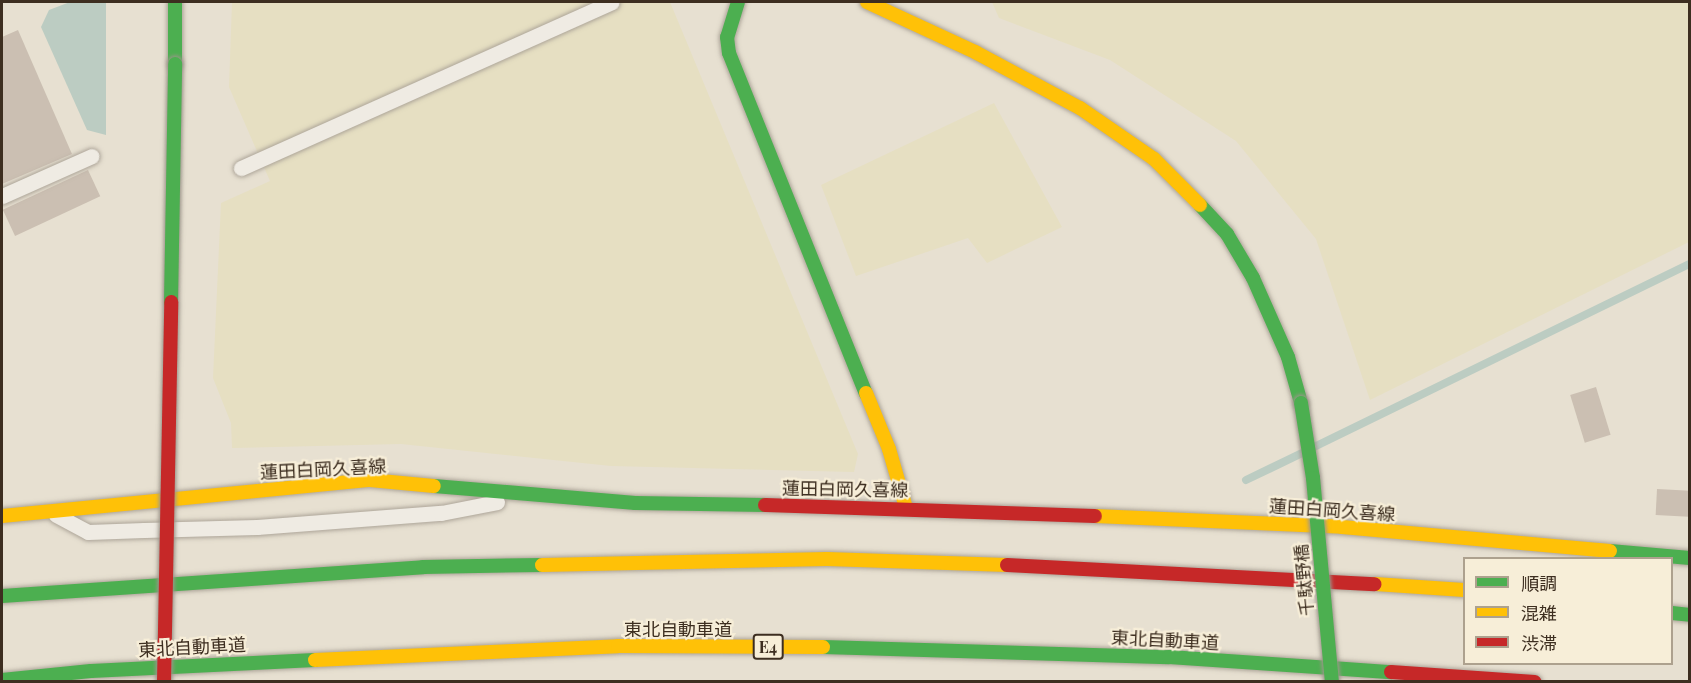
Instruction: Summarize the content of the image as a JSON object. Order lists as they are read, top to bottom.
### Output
{
  "streets": {
    "main road": [
      "蓮田白岡久喜線",
      "千駄野橋",
      "東北自動車道",
      "E4"
    ]
  },
  "legend": ["順調", "混雑", "渋滞"]
}
